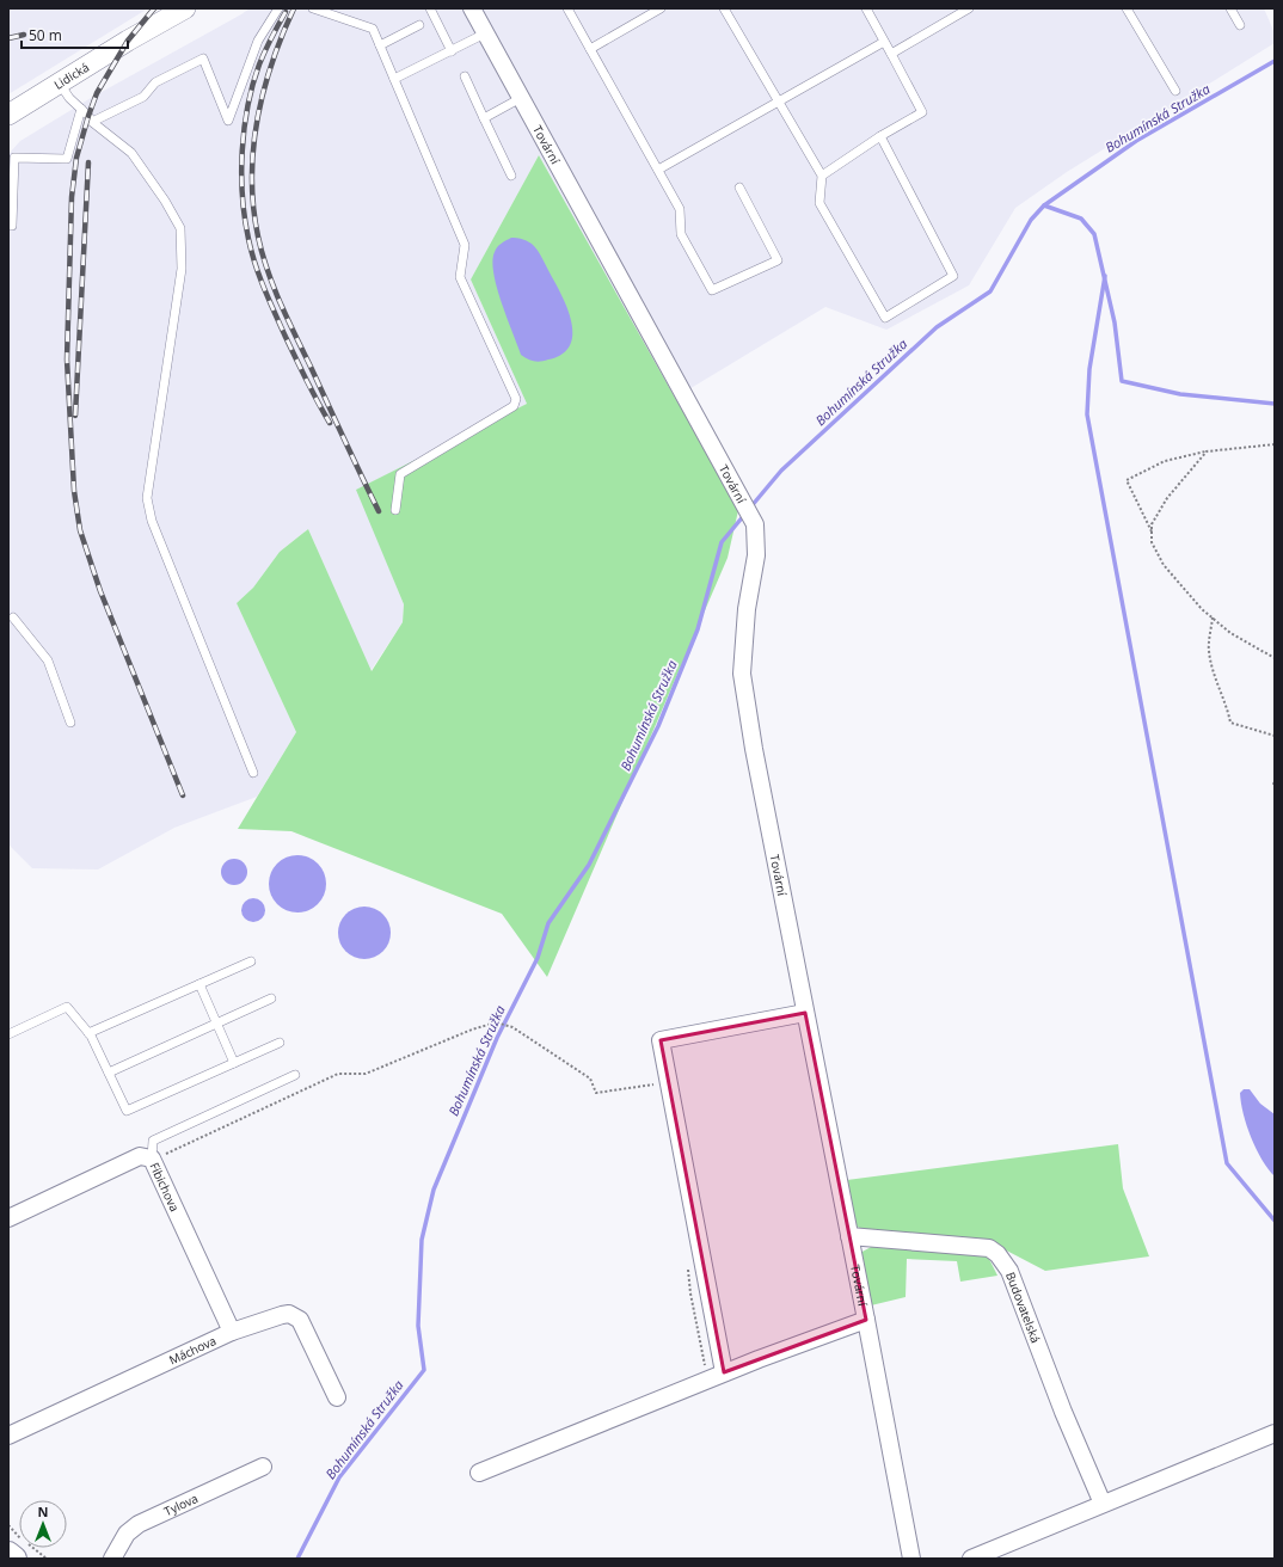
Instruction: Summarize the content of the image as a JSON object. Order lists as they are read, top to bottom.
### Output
{
  "streets": {
    "street": [
      "Lidická",
      "Tovární",
      "Fibichova",
      "Budovatelská",
      "Máchova",
      "Tylova"
    ]
  },
  "crossings": [
    ["Tovární", "Budovatelská"],
    ["Fibichova", "Máchova"]
  ],
  "water": ["Bohumínská Stružka"],
  "scale_bar": "50 m",
  "north": "top"
}
